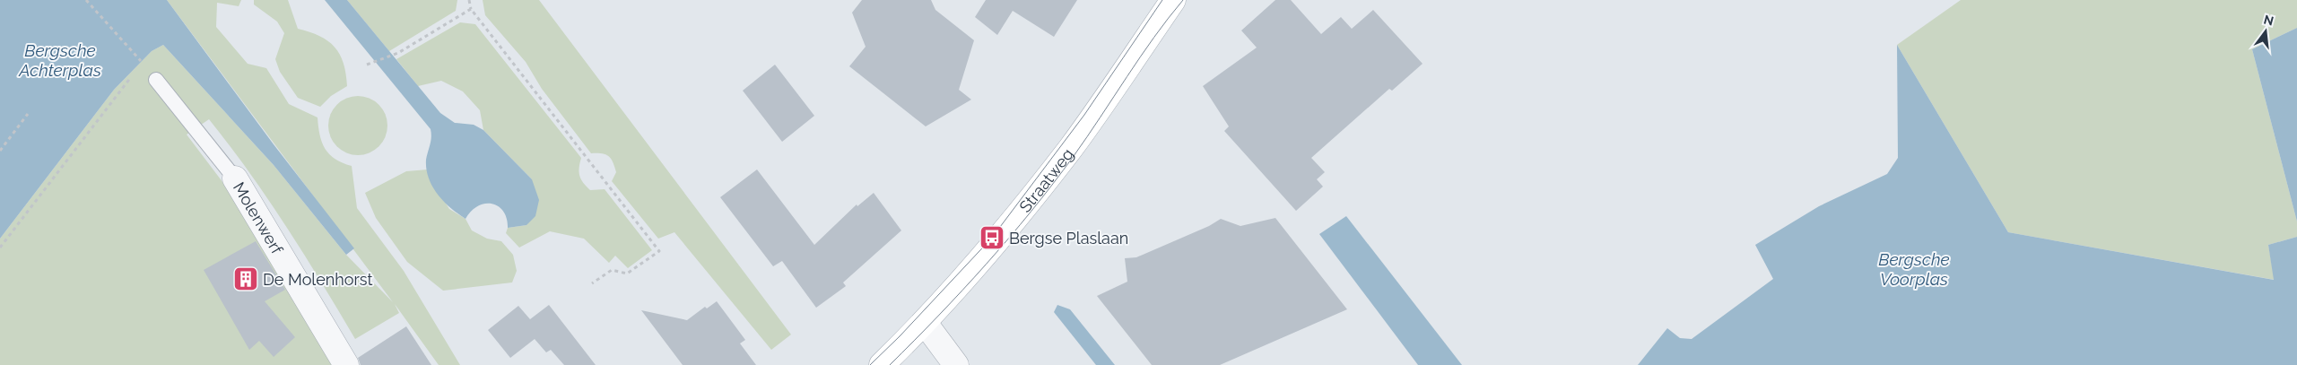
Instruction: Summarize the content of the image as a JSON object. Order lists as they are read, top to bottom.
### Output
{
  "streets": {
    "street": ["Straatweg", "Molenwerf"]
  },
  "water": ["Bergsche Achterplas", "Bergsche Voorplas"],
  "places": {
    "bus stop": ["Bergse Plaslaan"],
    "building": ["De Molenhorst"]
  },
  "north": "top"
}
